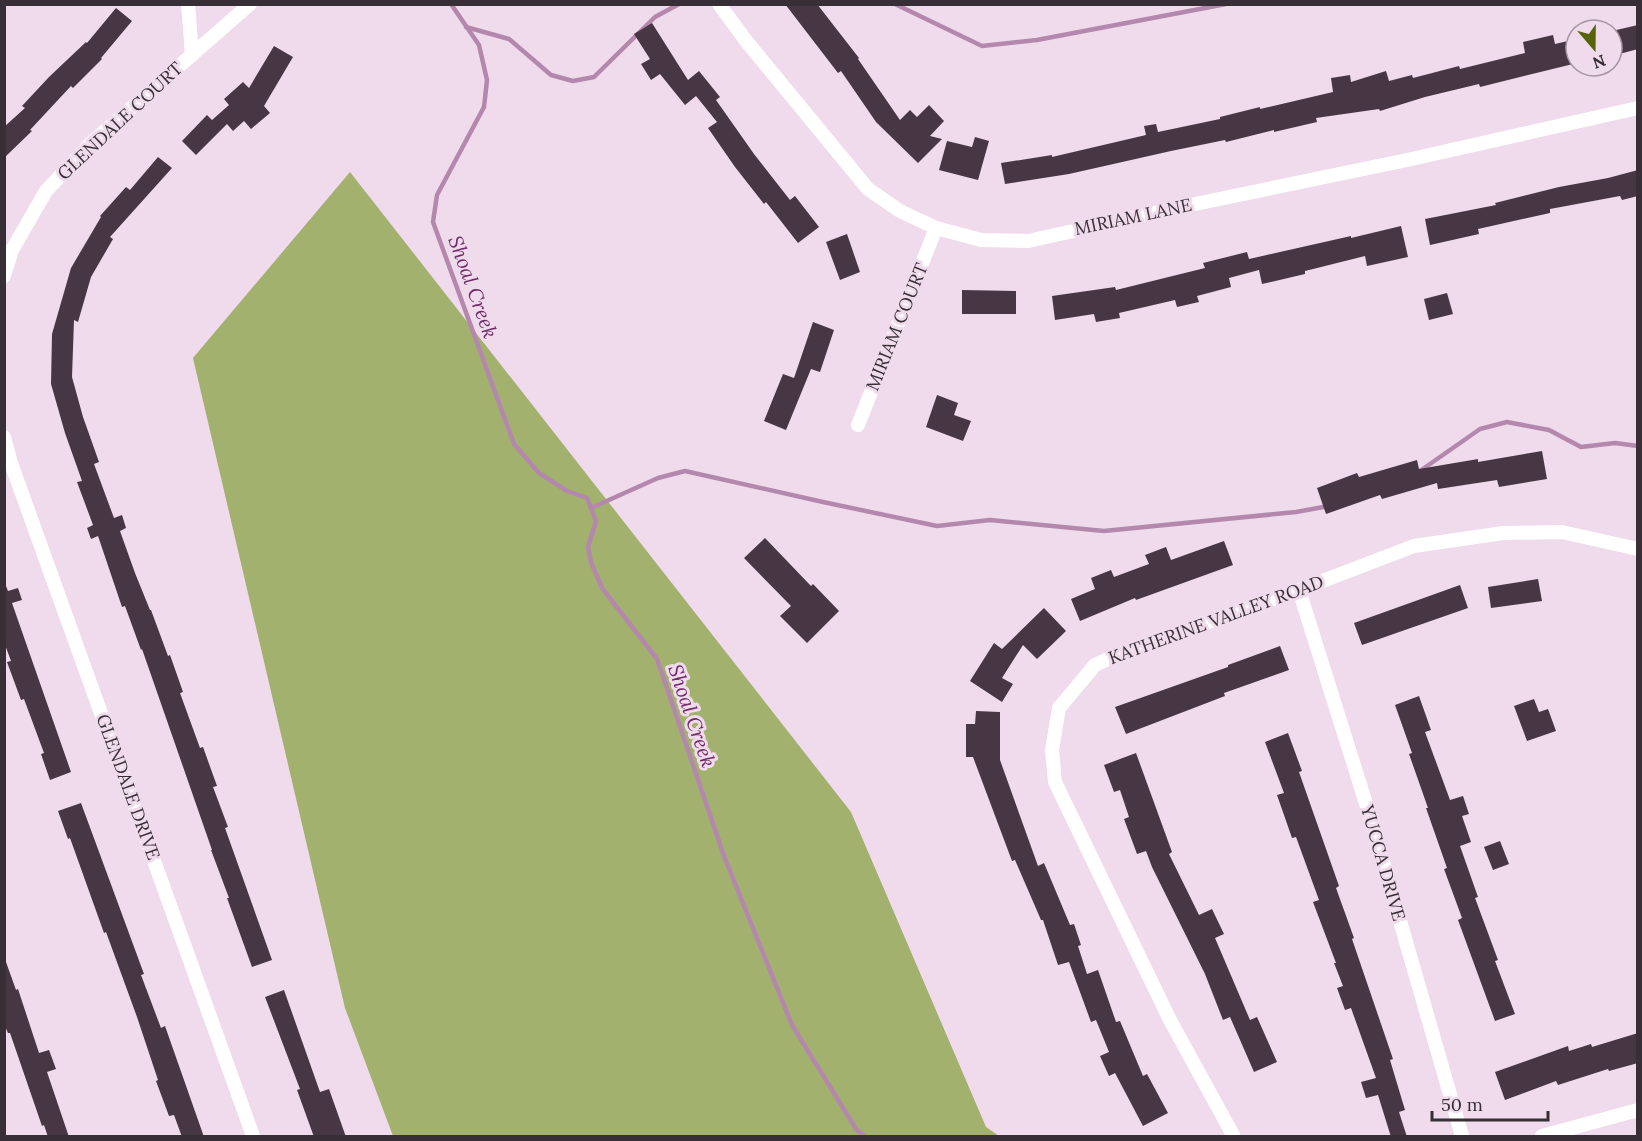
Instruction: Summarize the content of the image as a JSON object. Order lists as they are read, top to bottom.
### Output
{
  "streets": {
    "street": [
      "GLENDALE COURT",
      "MIRIAM LANE",
      "MIRIAM COURT",
      "KATHERINE VALLEY ROAD",
      "GLENDALE DRIVE",
      "YUCCA DRIVE"
    ]
  },
  "crossings": [
    ["MIRIAM LANE", "MIRIAM COURT"],
    ["KATHERINE VALLEY ROAD", "YUCCA DRIVE"]
  ],
  "water": ["Shoal Creek"],
  "scale_bar": "50 m",
  "north": "bottom"
}
